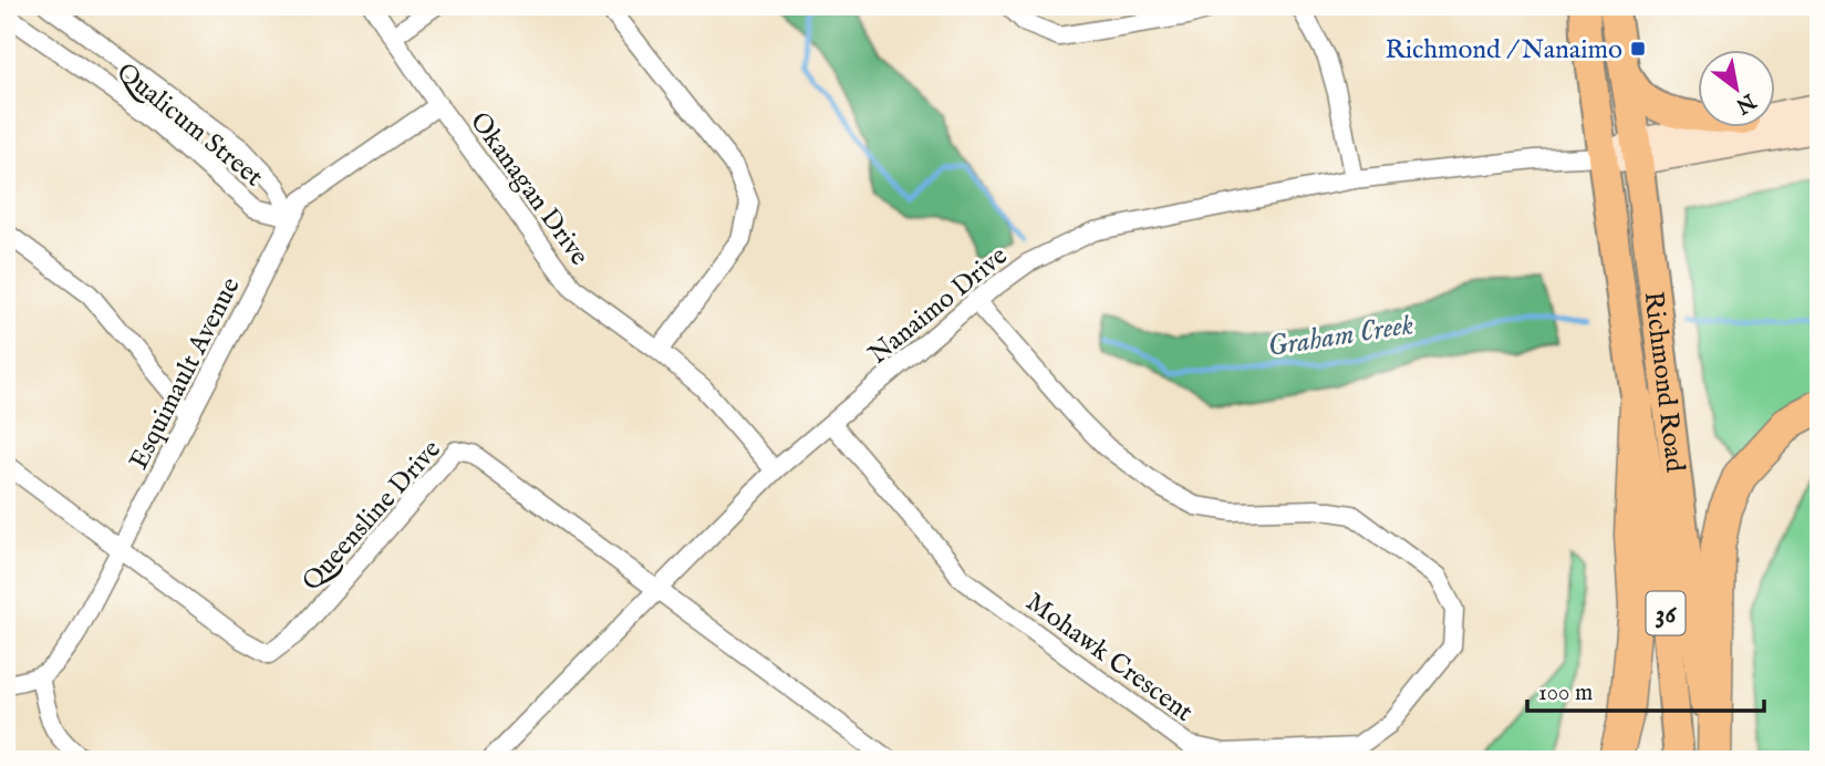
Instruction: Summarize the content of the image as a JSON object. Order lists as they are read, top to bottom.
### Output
{
  "streets": {
    "main road": ["Richmond Road", "36"],
    "street": [
      "Qualicum Street",
      "Okanagan Drive",
      "Nanaimo Drive",
      "Esquimault Avenue",
      "Queensline Drive",
      "Mohawk Crescent"
    ]
  },
  "crossings": [
    ["Qualicum Street", "Esquimault Avenue"],
    ["Okanagan Drive", "Nanaimo Drive"],
    ["Okanagan Drive", "Esquimault Avenue"],
    ["Nanaimo Drive", "Richmond Road"],
    ["Nanaimo Drive", "Queensline Drive"],
    ["Nanaimo Drive", "Mohawk Crescent"],
    ["Esquimault Avenue", "Queensline Drive"]
  ],
  "water": ["Graham Creek"],
  "places": {
    "transit": ["Richmond / Nanaimo"]
  },
  "scale_bar": "100 m",
  "north": "bottom right"
}
